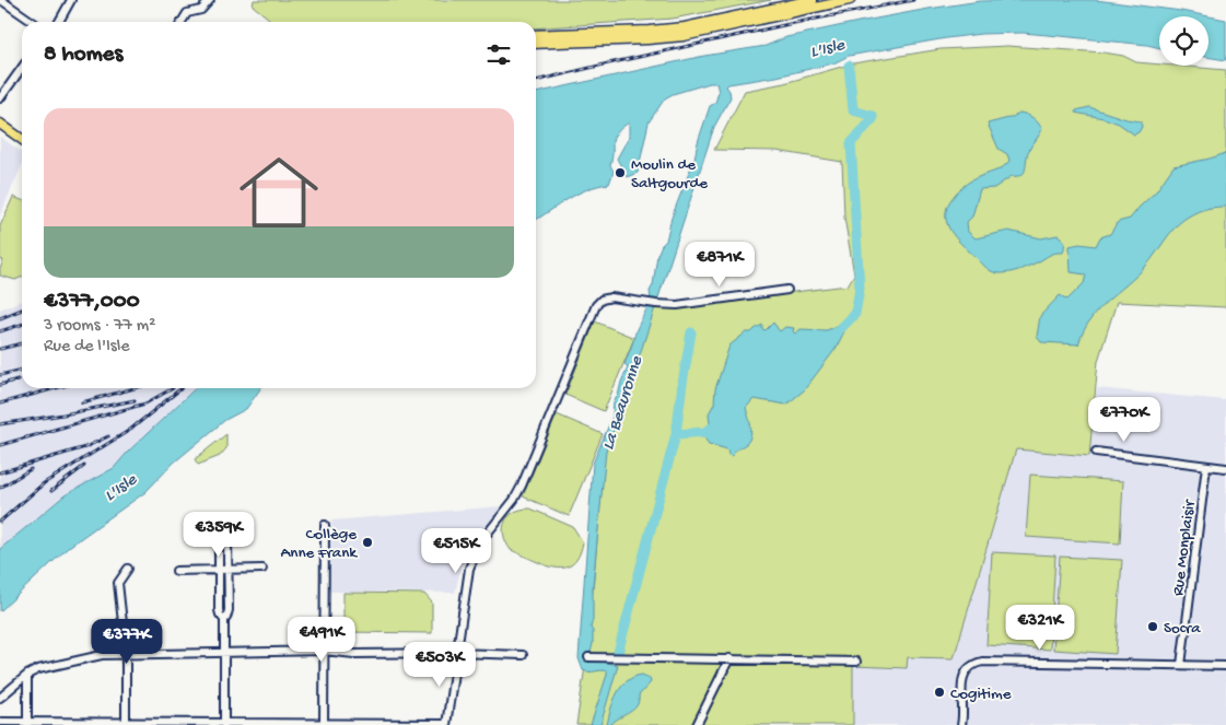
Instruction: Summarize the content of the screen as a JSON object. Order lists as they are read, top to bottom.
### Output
{
  "streets": {
    "street": ["Rue Monplaisir"]
  },
  "water": ["L'Isle", "La Beauronne"],
  "places": [
    "Moulin de Saltgourde",
    "Collège Anne Frank",
    "Socra",
    "Cogitime"
  ],
  "page": {
    "heading": "8 homes",
    "list": [
      {
        "name": "€377,000",
        "note": "3 rooms · 77 m² · Rue de l'Isle"
      }
    ],
    "price": [
      "€871K",
      "€770K",
      "€359K",
      "€515K",
      "€321K",
      "€491K",
      "€377K",
      "€503K"
    ]
  }
}
